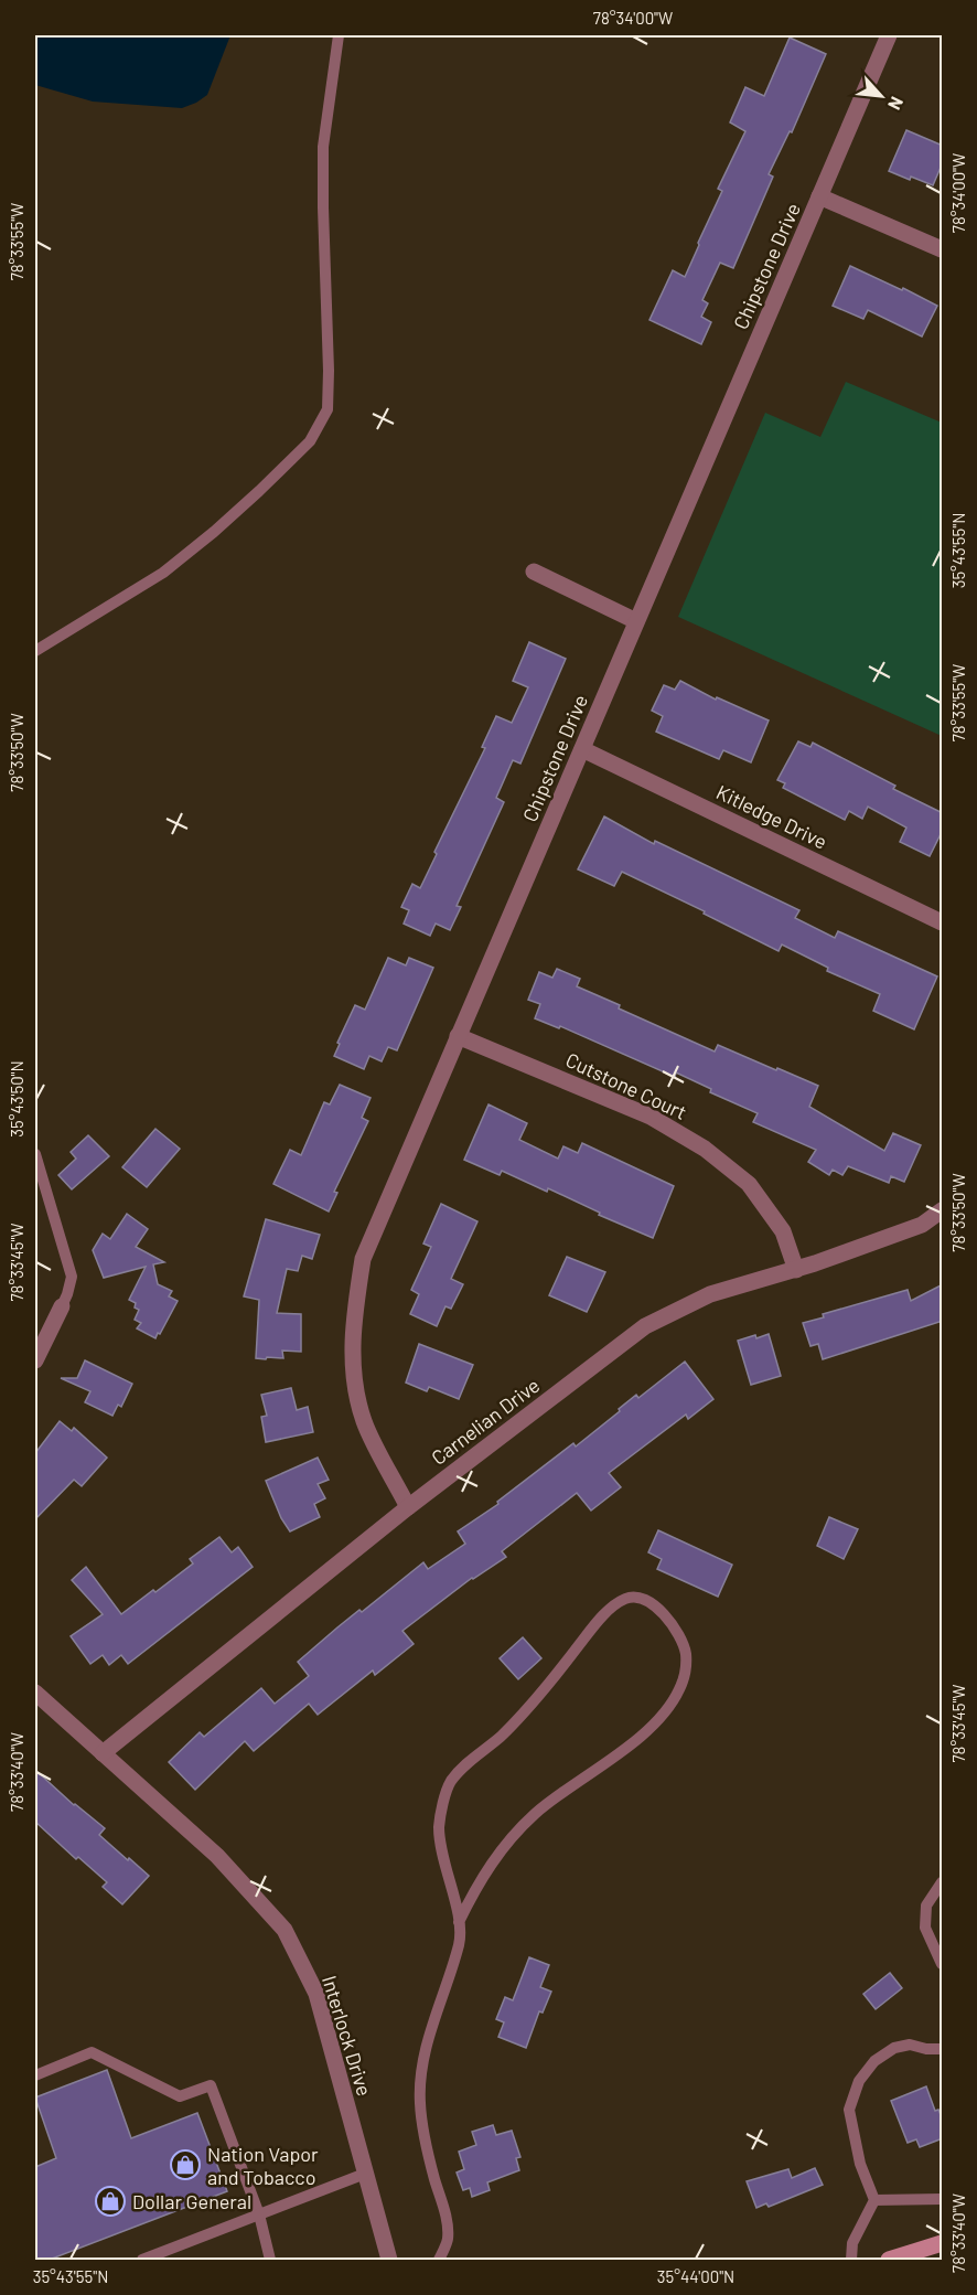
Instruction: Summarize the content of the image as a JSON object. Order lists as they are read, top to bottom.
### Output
{
  "streets": {
    "street": [
      "Chipstone Drive",
      "Kitledge Drive",
      "Cutstone Court",
      "Carnelian Drive",
      "Interlock Drive"
    ]
  },
  "crossings": [
    ["Chipstone Drive", "Kitledge Drive"],
    ["Chipstone Drive", "Cutstone Court"],
    ["Chipstone Drive", "Carnelian Drive"],
    ["Cutstone Court", "Carnelian Drive"],
    ["Carnelian Drive", "Interlock Drive"]
  ],
  "places": {
    "shop": ["Nation Vapor and Tobacco", "Dollar General"]
  },
  "north": "bottom right",
  "coordinates": [
    "78°34'00\"W",
    "78°33'55\"W",
    "35°43'55\"N",
    "78°33'50\"W",
    "35°43'50\"N",
    "78°33'45\"W",
    "78°33'40\"W",
    "35°44'00\"N"
  ]
}
